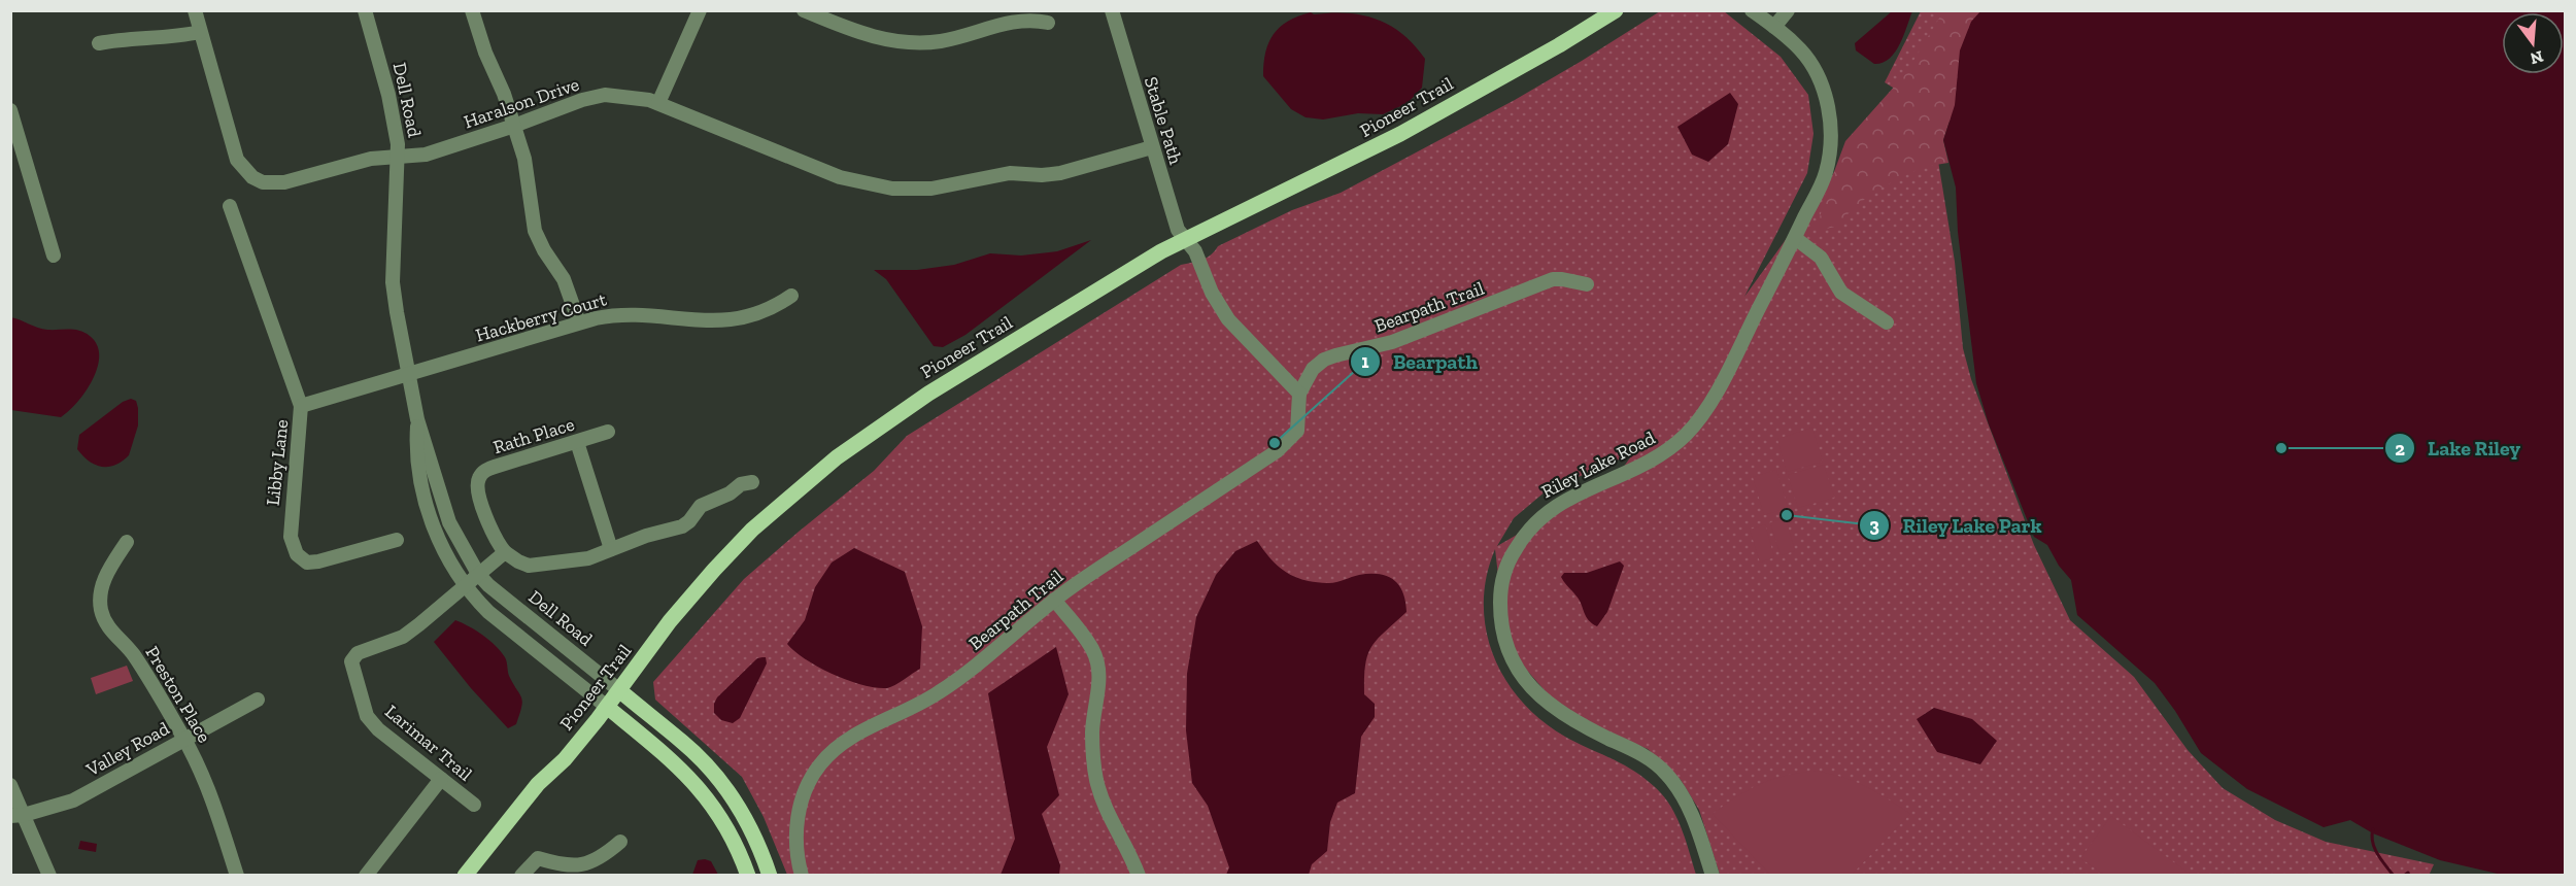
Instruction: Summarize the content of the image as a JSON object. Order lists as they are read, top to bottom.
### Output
{
  "streets": {
    "main road": ["Dell Road", "Pioneer Trail"],
    "street": [
      "Haralson Drive",
      "Stable Path",
      "Bearpath Trail",
      "Hackberry Court",
      "Rath Place",
      "Libby Lane",
      "Riley Lake Road",
      "Preston Place",
      "Larimar Trail",
      "Valley Road"
    ]
  },
  "crossings": [
    ["Dell Road", "Haralson Drive"],
    ["Dell Road", "Pioneer Trail"],
    ["Dell Road", "Hackberry Court"],
    ["Dell Road", "Larimar Trail"],
    ["Haralson Drive", "Stable Path"],
    ["Pioneer Trail", "Stable Path"],
    ["Hackberry Court", "Libby Lane"],
    ["Preston Place", "Valley Road"]
  ],
  "places": ["Bearpath", "Lake Riley", "Riley Lake Park"],
  "north": "bottom"
}
